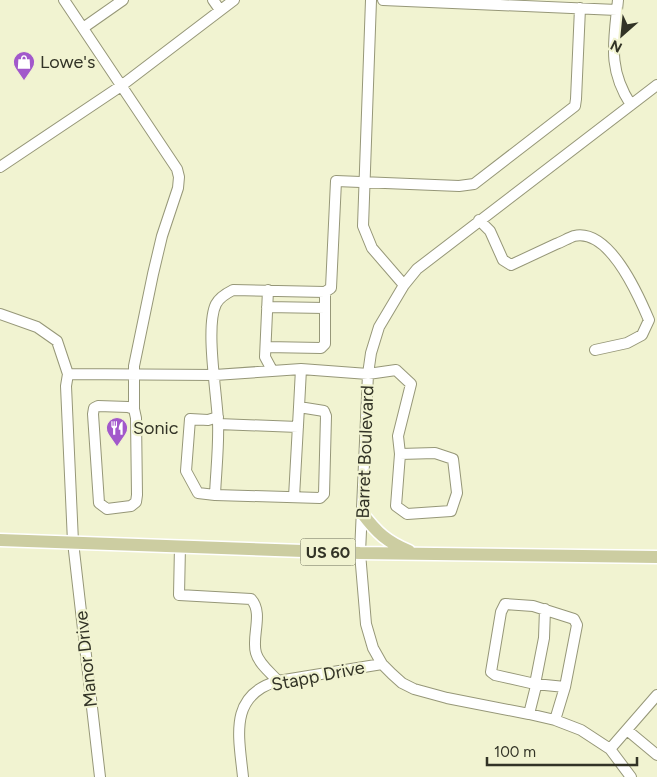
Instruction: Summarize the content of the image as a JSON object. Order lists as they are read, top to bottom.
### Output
{
  "streets": {
    "main road": ["US 60"],
    "street": ["Barret Boulevard", "Manor Drive", "Stapp Drive"]
  },
  "crossings": [
    ["Barret Boulevard", "US 60"],
    ["Barret Boulevard", "Stapp Drive"],
    ["US 60", "Manor Drive"]
  ],
  "places": {
    "shop": ["Lowe's"],
    "restaurant": ["Sonic"]
  },
  "scale_bar": "100 m",
  "north": "bottom left"
}
